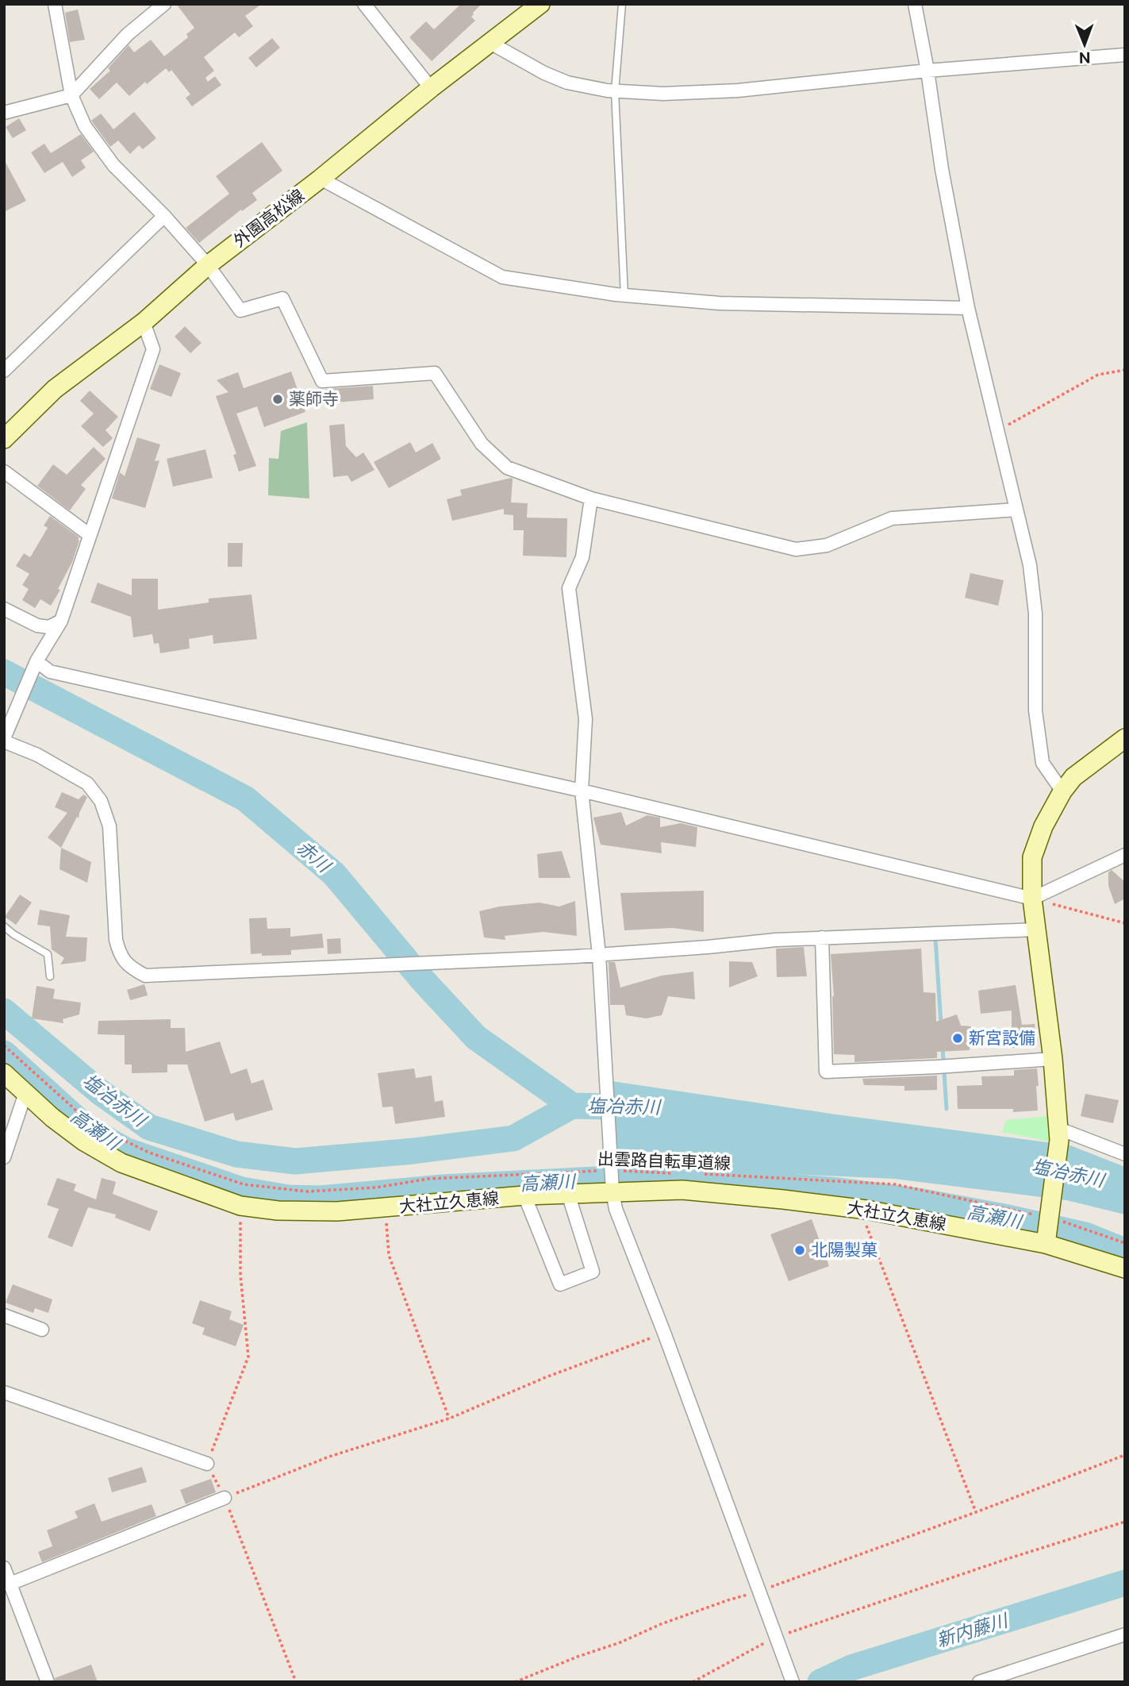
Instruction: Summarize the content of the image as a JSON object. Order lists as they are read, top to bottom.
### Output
{
  "streets": {
    "main road": ["外園高松線", "大社立久恵線"],
    "path": ["出雲路自転車道線"]
  },
  "water": [
    "赤川",
    "塩冶赤川",
    "高瀬川",
    "新内藤川"
  ],
  "places": ["薬師寺", "新宮設備", "北陽製菓"],
  "north": "bottom"
}
